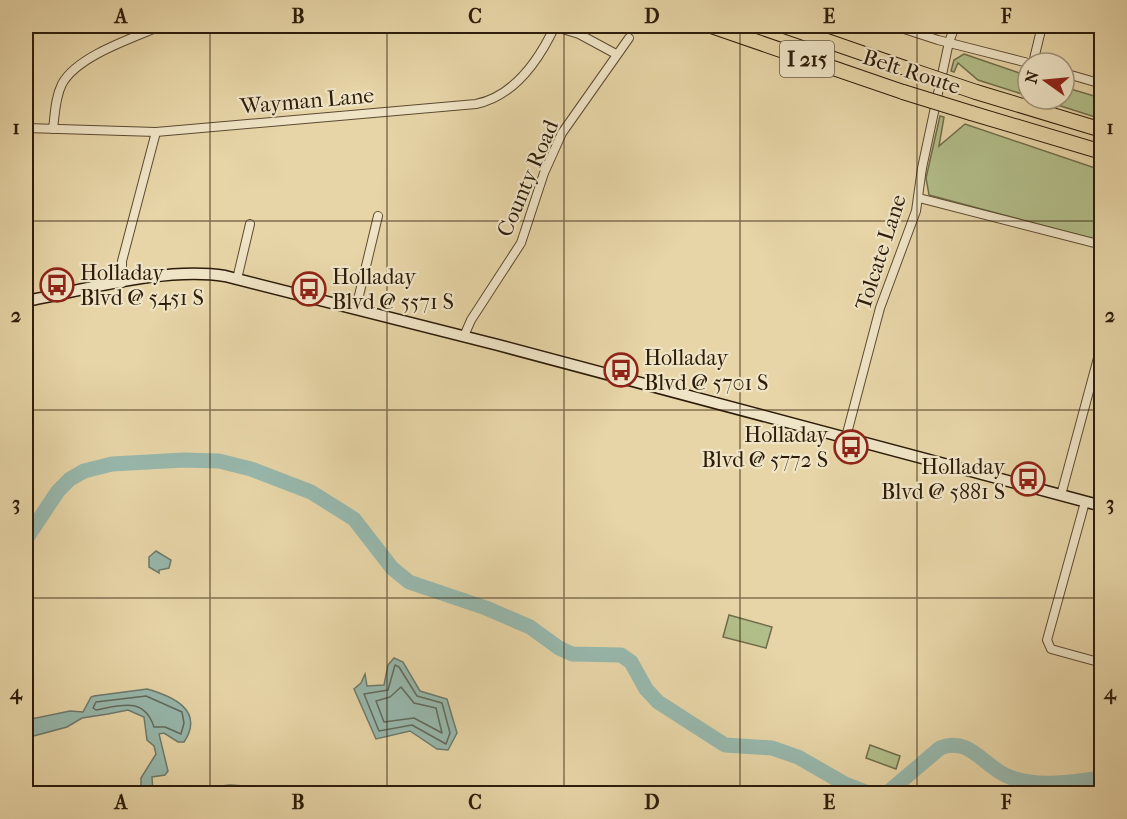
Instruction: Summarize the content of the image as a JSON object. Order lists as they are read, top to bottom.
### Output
{
  "streets": {
    "highway": ["I 215", "Belt Route"],
    "street": ["Wayman Lane", "County Road", "Tolcate Lane"]
  },
  "places": {
    "bus stop": [
      "Holladay Blvd @ 5451 S",
      "Holladay Blvd @ 5571 S",
      "Holladay Blvd @ 5701 S",
      "Holladay Blvd @ 5772 S",
      "Holladay Blvd @ 5881 S"
    ]
  },
  "north": "left",
  "grid": {
    "columns": [
      "A",
      "B",
      "C",
      "D",
      "E",
      "F"
    ],
    "rows": [
      "1",
      "2",
      "3",
      "4"
    ]
  }
}
